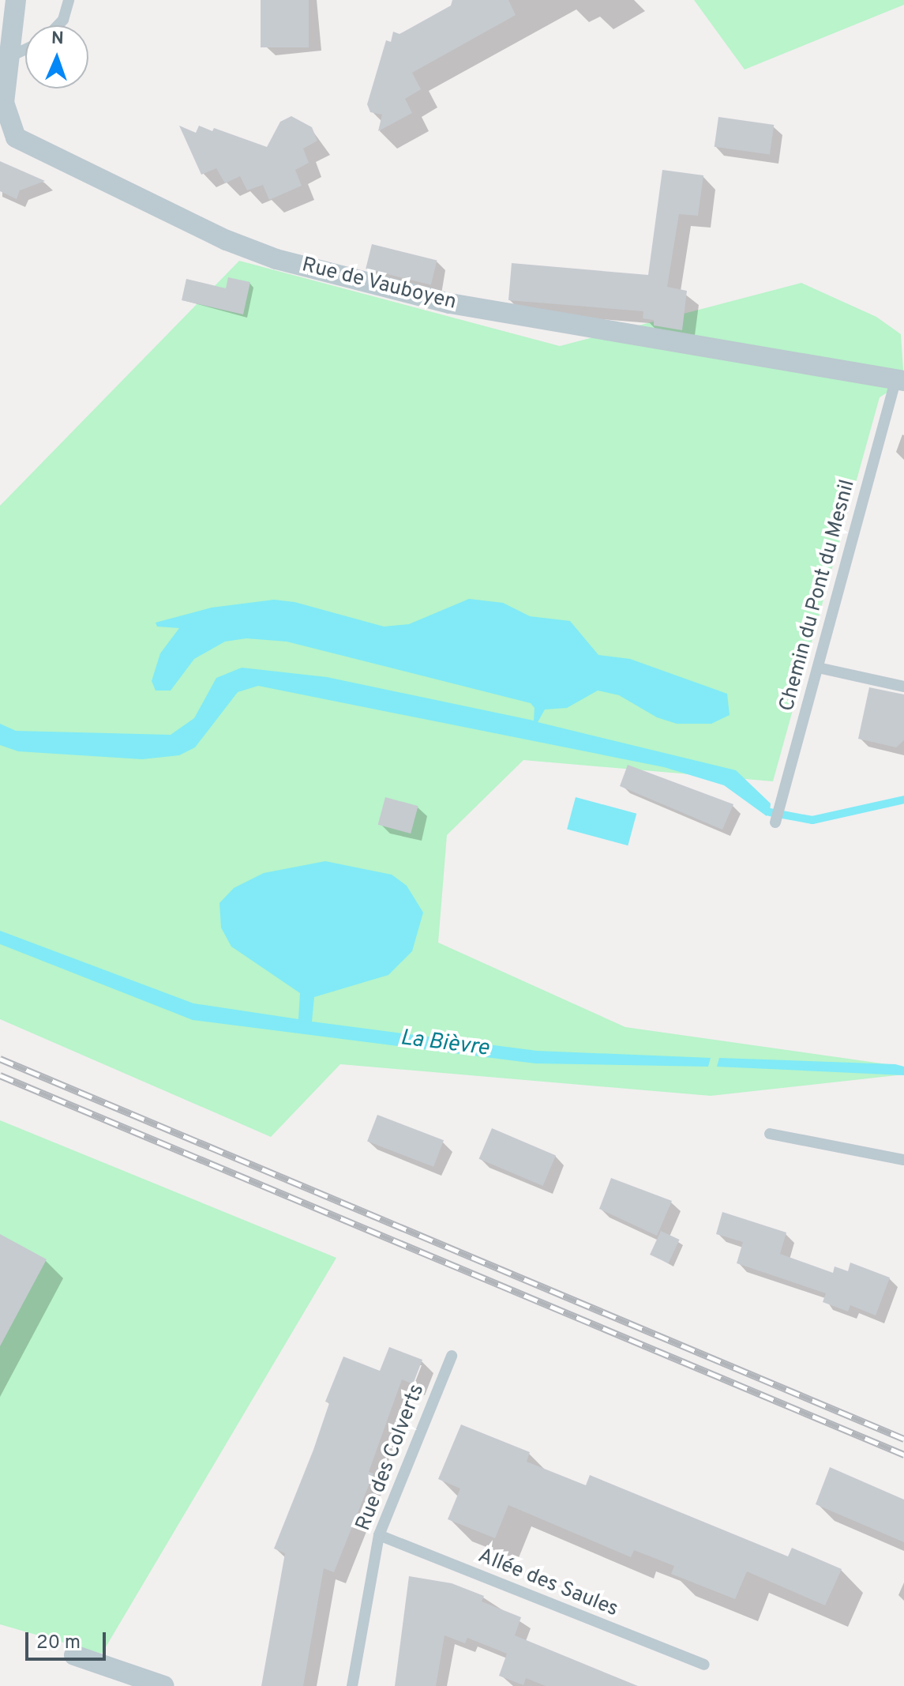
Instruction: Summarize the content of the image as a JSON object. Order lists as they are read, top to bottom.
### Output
{
  "streets": {
    "street": ["Rue de Vauboyen"],
    "lane": ["Chemin du Pont du Mesnil", "Rue des Colverts", "Allée des Saules"]
  },
  "crossings": [
    ["Rue de Vauboyen", "Chemin du Pont du Mesnil"],
    ["Rue des Colverts", "Allée des Saules"]
  ],
  "water": ["La Bièvre"],
  "scale_bar": "20 m",
  "north": "top"
}
